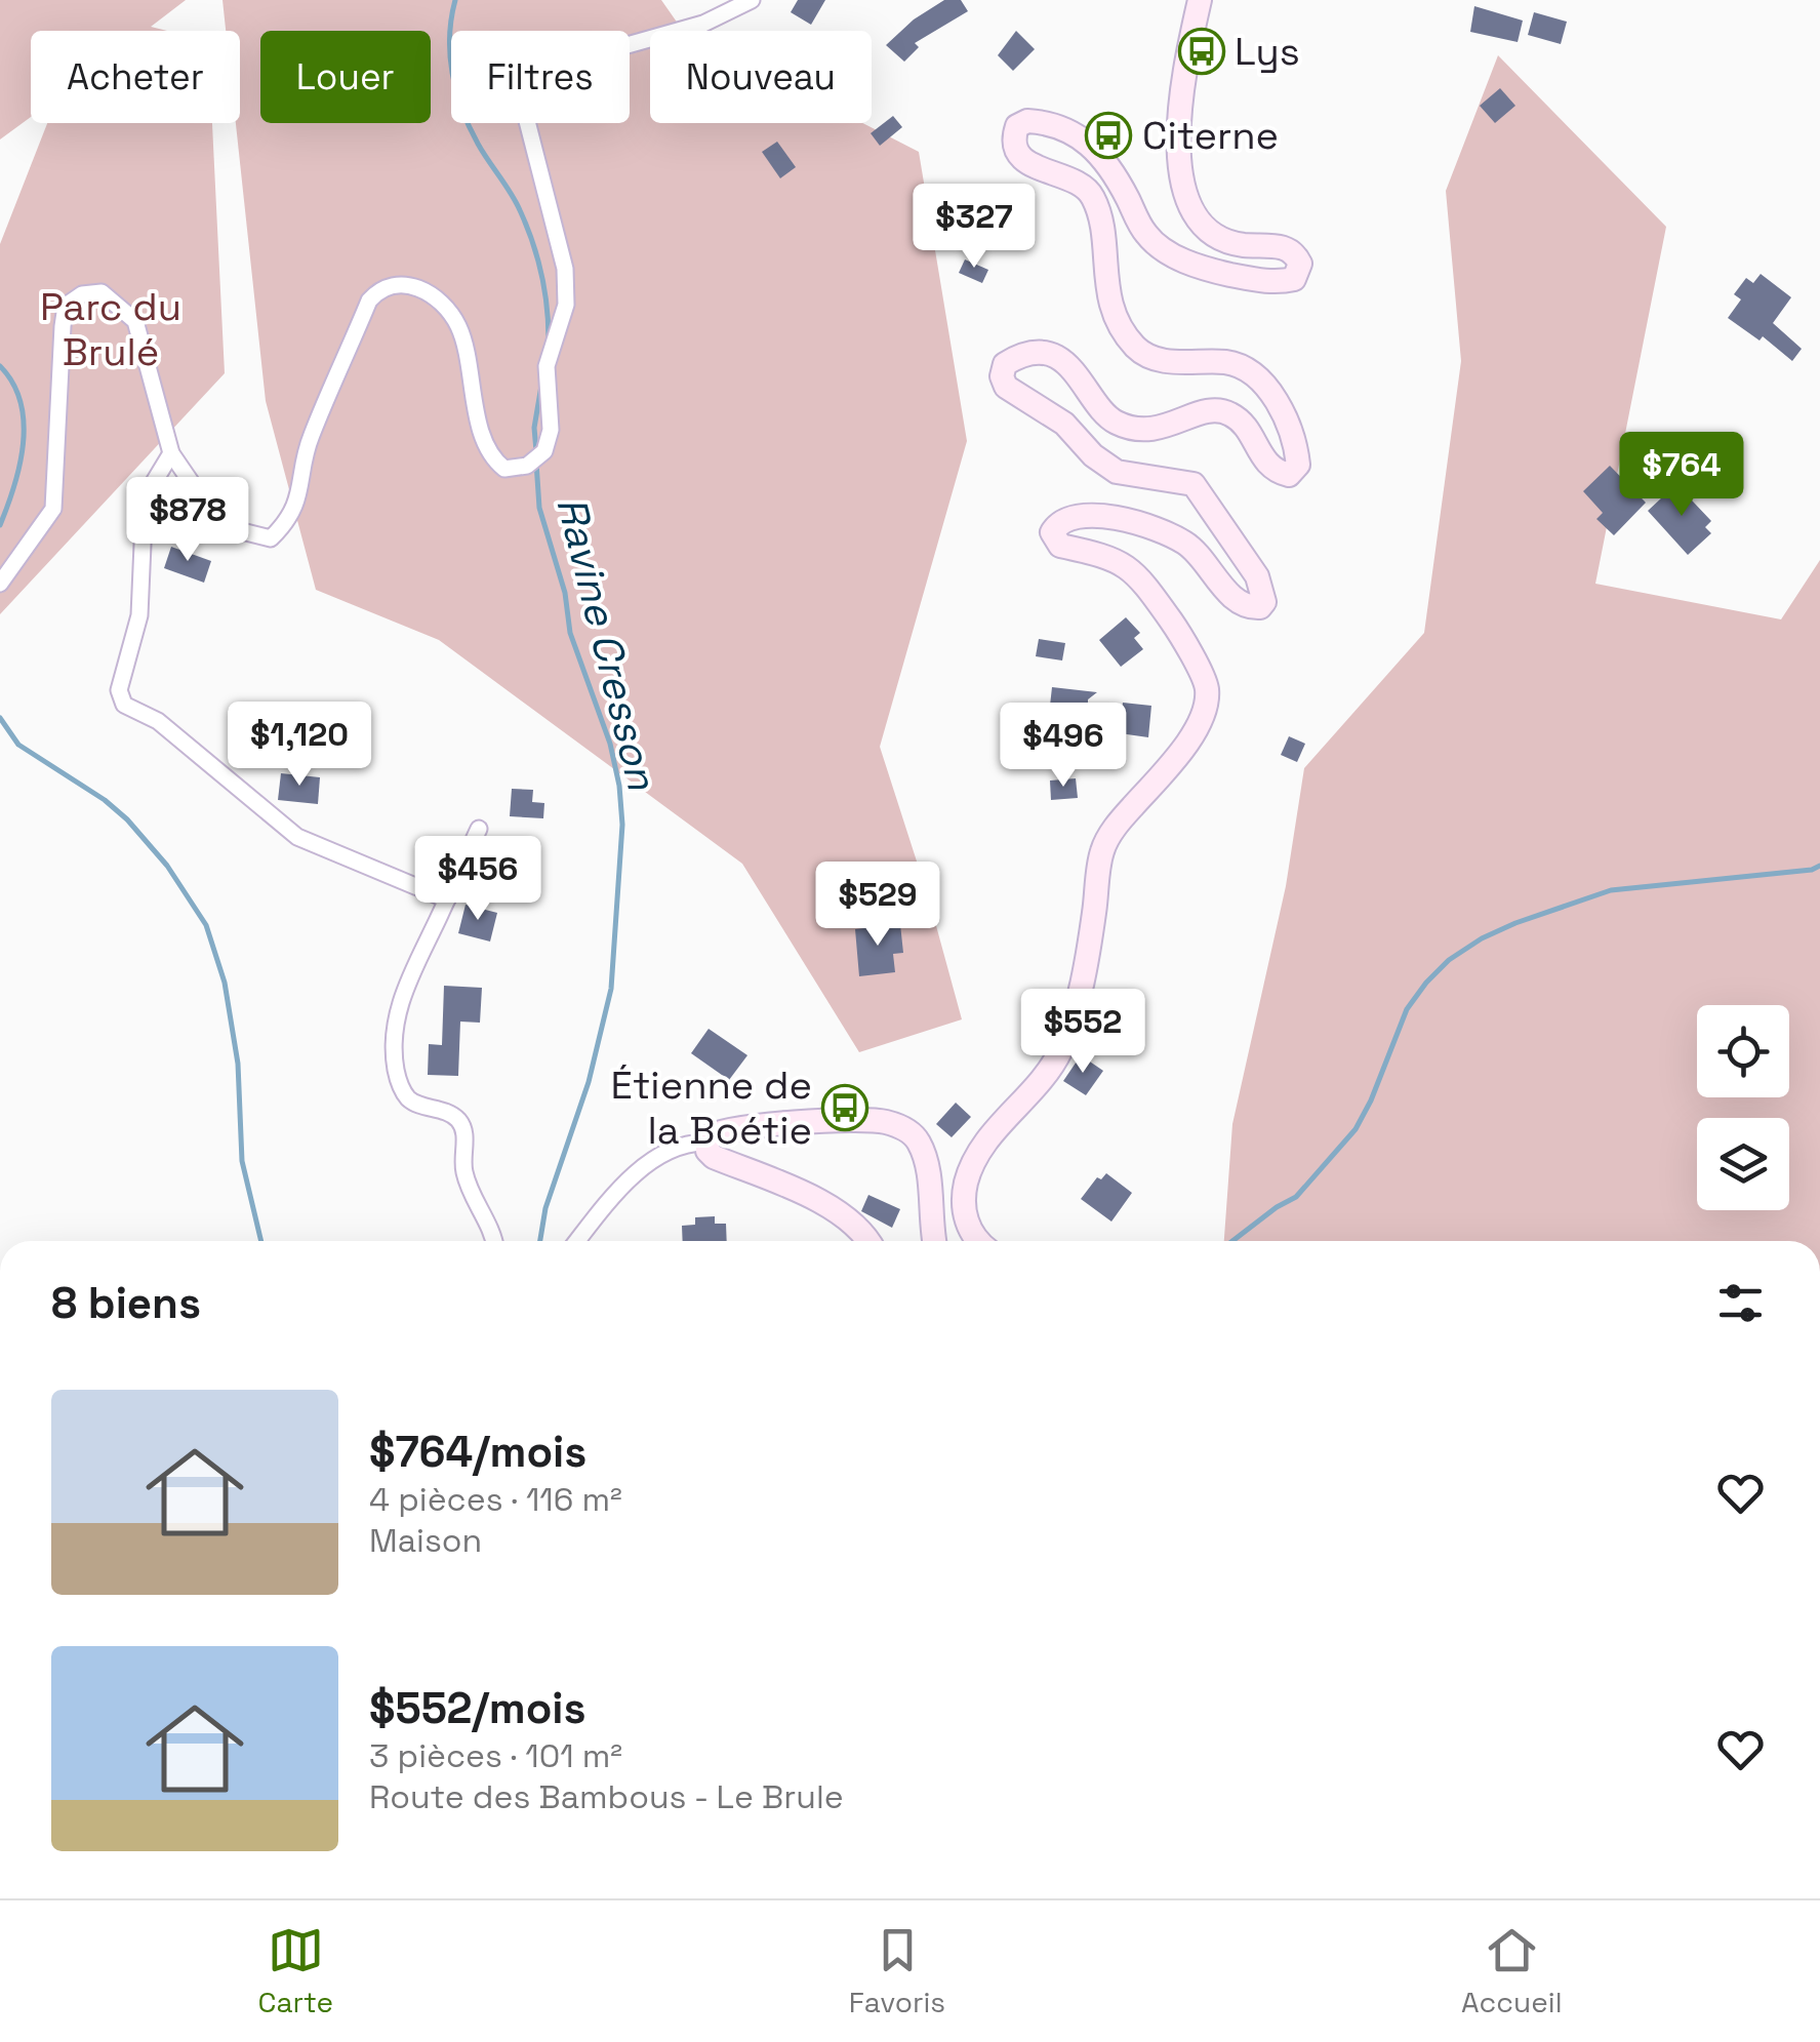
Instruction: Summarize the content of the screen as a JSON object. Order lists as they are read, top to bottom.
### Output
{
  "water": ["Ravine Cresson"],
  "parks": ["Parc du Brulé"],
  "places": {
    "bus stop": ["Lys", "Citerne", "Étienne de la Boétie"]
  },
  "page": {
    "chip": [
      "Acheter",
      "Louer",
      "Filtres",
      "Nouveau"
    ],
    "price": [
      "$327",
      "$764",
      "$878",
      "$1,120",
      "$496",
      "$456",
      "$529",
      "$552"
    ],
    "heading": "8 biens",
    "list": [
      {
        "name": "$764/mois",
        "note": "4 pièces · 116 m² · Maison"
      },
      {
        "name": "$552/mois",
        "note": "3 pièces · 101 m² · Route des Bambous - Le Brule"
      }
    ],
    "tabs": ["Carte", "Favoris", "Accueil"]
  }
}
